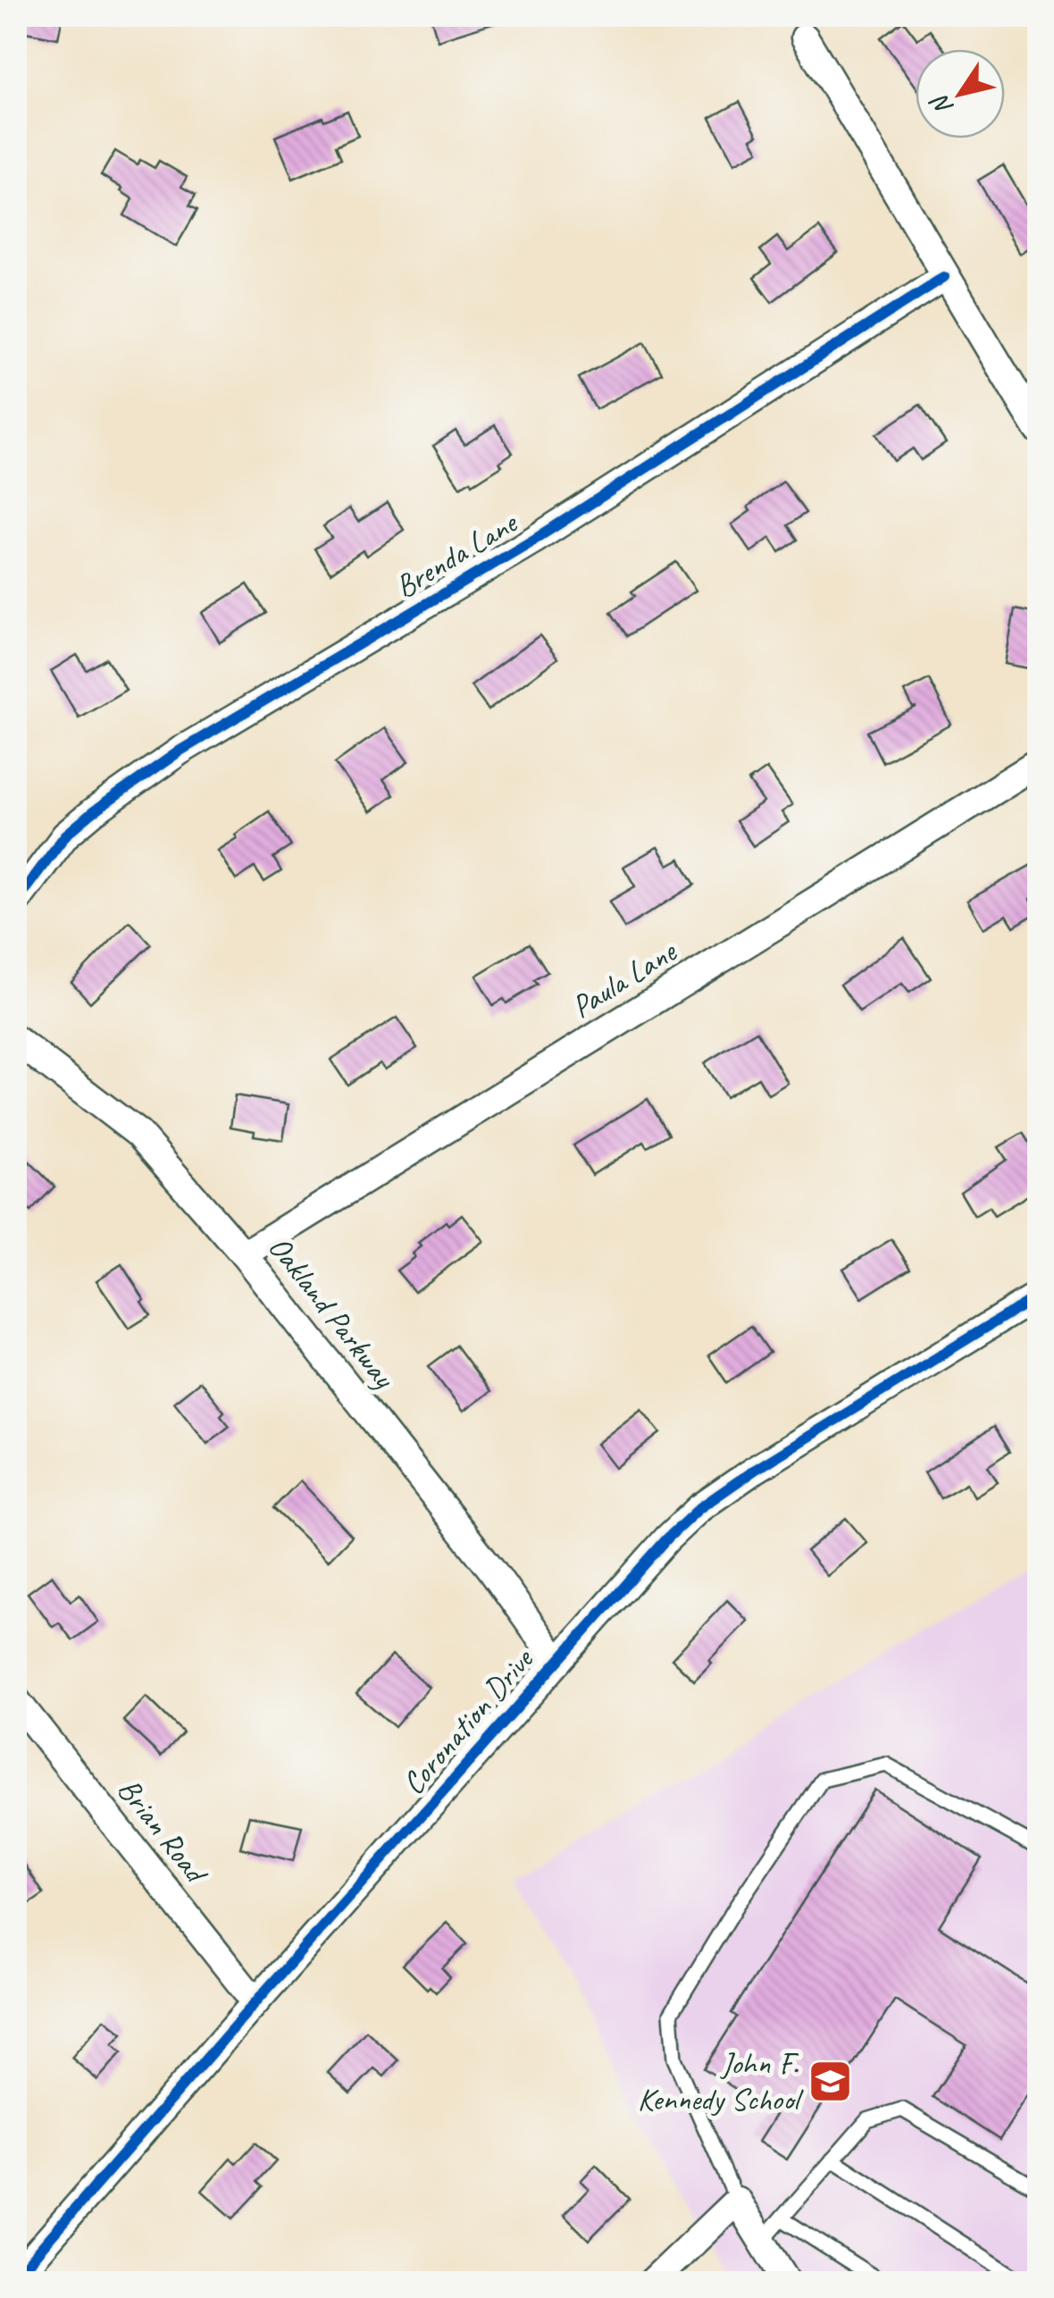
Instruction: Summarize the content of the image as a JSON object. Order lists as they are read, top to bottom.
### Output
{
  "streets": {
    "street": [
      "Brenda Lane",
      "Paula Lane",
      "Oakland Parkway",
      "Coronation Drive",
      "Brian Road"
    ]
  },
  "crossings": [
    ["Paula Lane", "Oakland Parkway"],
    ["Oakland Parkway", "Coronation Drive"],
    ["Coronation Drive", "Brian Road"]
  ],
  "places": {
    "school or university": ["John F. Kennedy School"]
  },
  "north": "bottom left"
}
